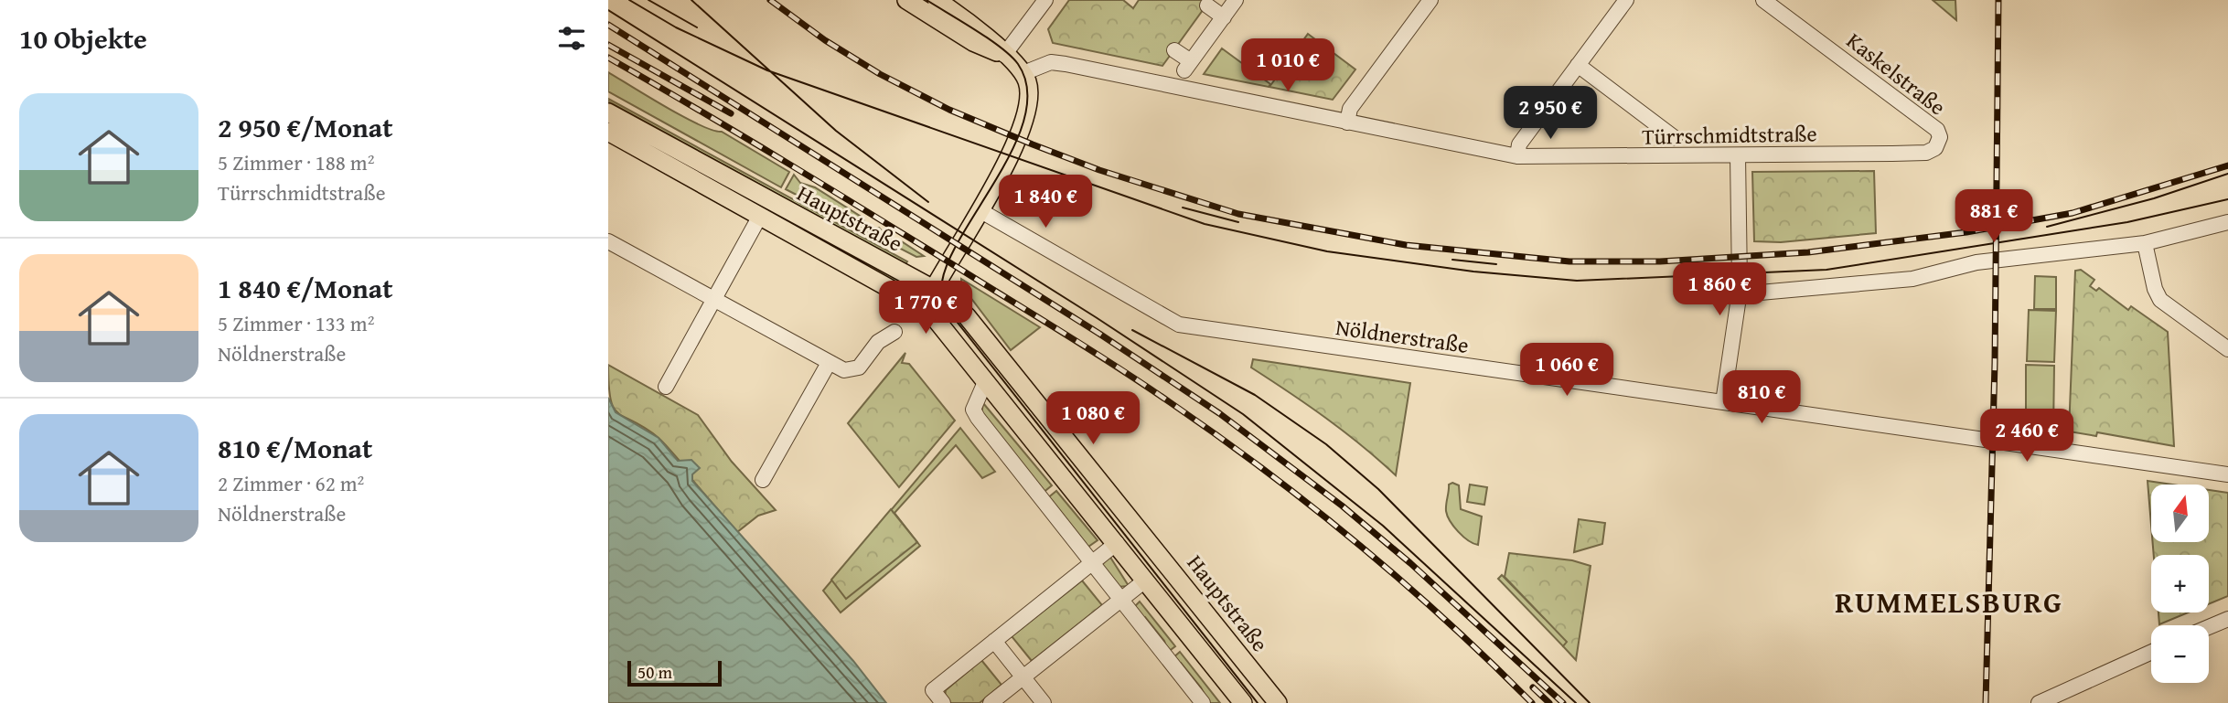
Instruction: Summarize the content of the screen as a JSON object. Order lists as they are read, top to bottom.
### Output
{
  "streets": {
    "main road": ["Hauptstraße"],
    "street": ["Kaskelstraße", "Türrschmidtstraße", "Nöldnerstraße"]
  },
  "crossings": [
    ["Kaskelstraße", "Türrschmidtstraße"]
  ],
  "districts": ["RUMMELSBURG"],
  "scale_bar": "50 m",
  "north": "top",
  "page": {
    "heading": "10 Objekte",
    "price": [
      "1 010 €",
      "2 950 €",
      "1 840 €",
      "881 €",
      "1 860 €",
      "1 770 €",
      "1 060 €",
      "810 €",
      "1 080 €",
      "2 460 €"
    ],
    "list": [
      {
        "name": "2 950 €/Monat",
        "note": "5 Zimmer · 188 m² · Türrschmidtstraße"
      },
      {
        "name": "1 840 €/Monat",
        "note": "5 Zimmer · 133 m² · Nöldnerstraße"
      },
      {
        "name": "810 €/Monat",
        "note": "2 Zimmer · 62 m² · Nöldnerstraße"
      }
    ],
    "map_buttons": ["+", "−"],
    "scale": "50 m"
  }
}
